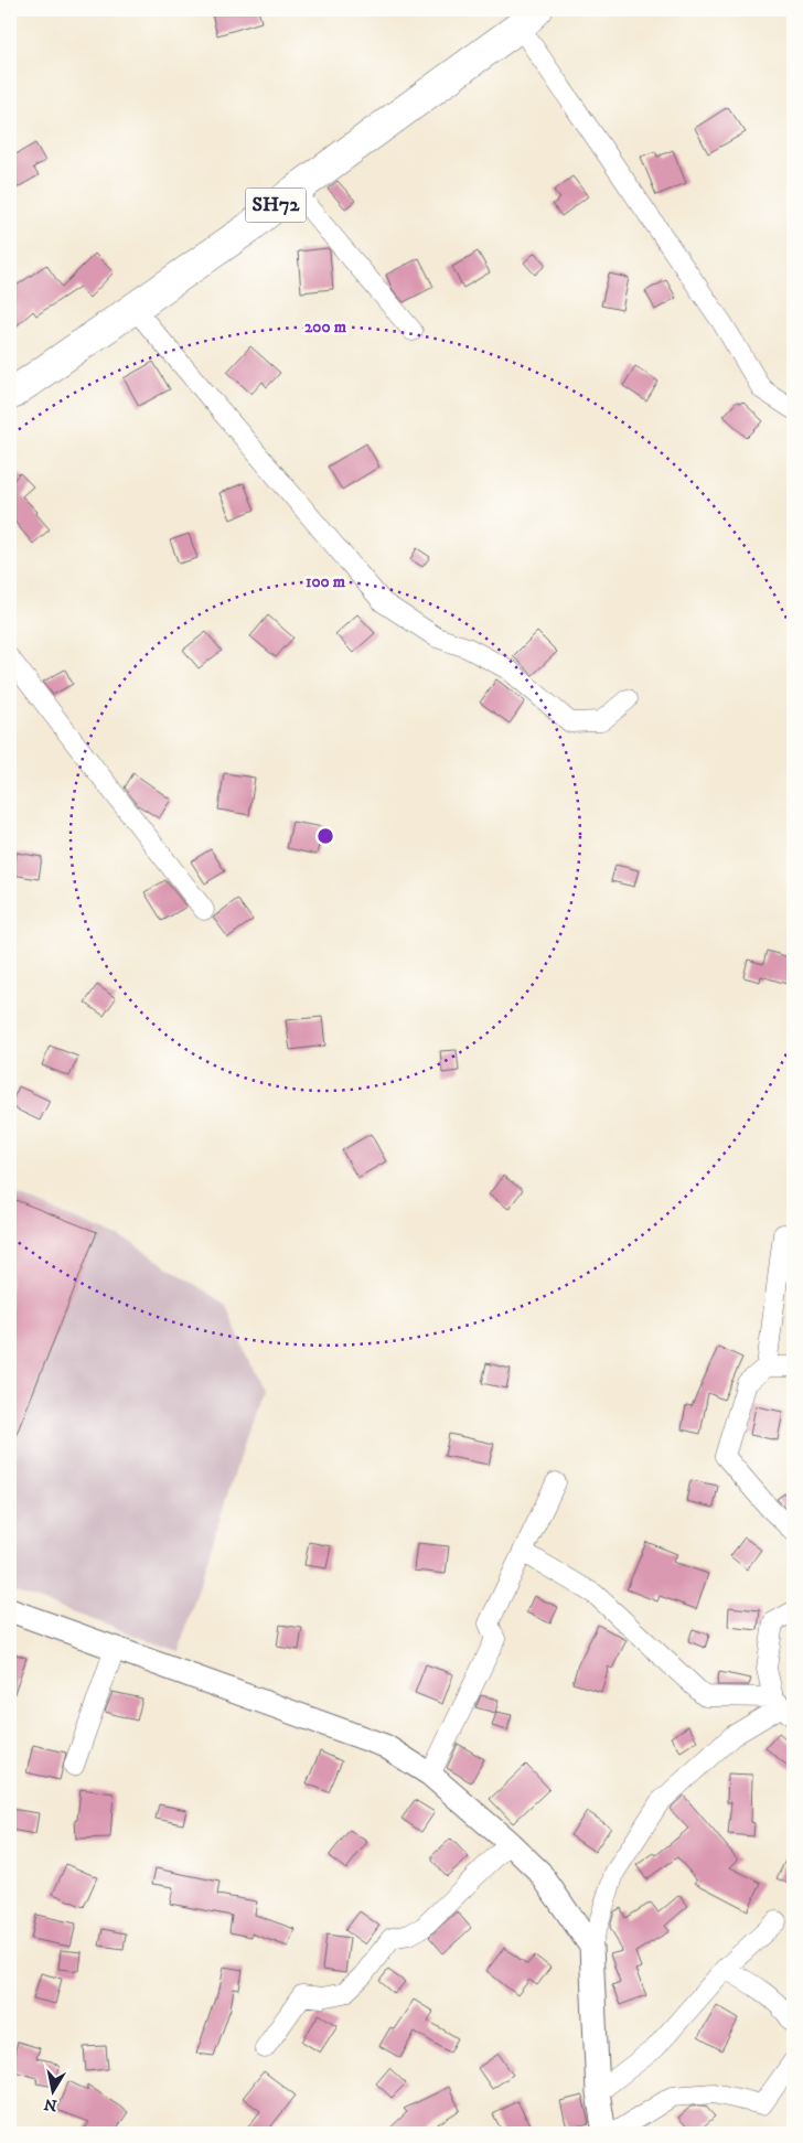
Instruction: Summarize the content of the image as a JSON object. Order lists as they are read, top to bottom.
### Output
{
  "streets": {
    "main road": ["SH72"]
  },
  "north": "bottom",
  "rings": ["200 m", "100 m"]
}
